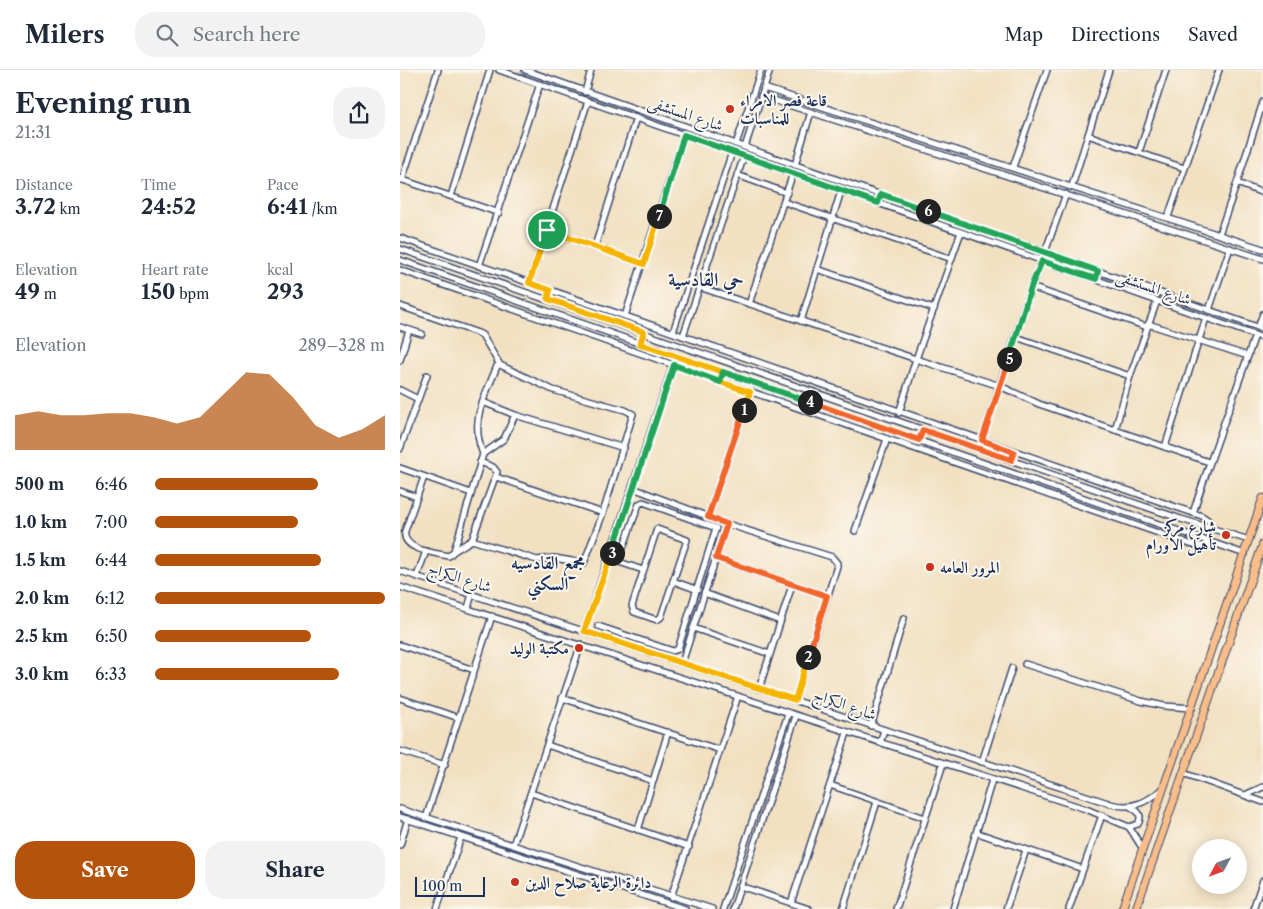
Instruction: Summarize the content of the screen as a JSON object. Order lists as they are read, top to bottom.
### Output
{
  "streets": {
    "street": ["شارع المستشفى", "شارع الكراج"]
  },
  "districts": ["حي القادسية", "مجمع القادسيه السكني"],
  "places": [
    "قاعة فصر الامراء للمناسبات",
    "شارع مركز تأهيل الاورام",
    "المرور العامه",
    "مكتبة الوليد",
    "دائرة الرعاية صلاح الدين"
  ],
  "scale_bar": "100 m",
  "north": "bottom left",
  "page": {
    "header": "Milers",
    "search": "Search here",
    "nav": ["Map", "Directions", "Saved"],
    "heading": ["Evening run", "21:31"],
    "stats": [
      ["Distance", "3.72 km"],
      ["Time", "24:52"],
      ["Pace", "6:41 /km"],
      ["Elevation", "49 m"],
      ["Heart rate", "150 bpm"],
      ["kcal", "293"]
    ],
    "pins": [
      "6",
      "7",
      "5",
      "4",
      "1",
      "3",
      "2"
    ],
    "chart": ["Elevation", "289–328 m"],
    "list": [
      {
        "name": "500 m",
        "note": "6:46"
      },
      {
        "name": "1.0 km",
        "note": "7:00"
      },
      {
        "name": "1.5 km",
        "note": "6:44"
      },
      {
        "name": "2.0 km",
        "note": "6:12"
      },
      {
        "name": "2.5 km",
        "note": "6:50"
      },
      {
        "name": "3.0 km",
        "note": "6:33"
      }
    ],
    "buttons": ["Save", "Share"],
    "scale": "100 m"
  }
}
